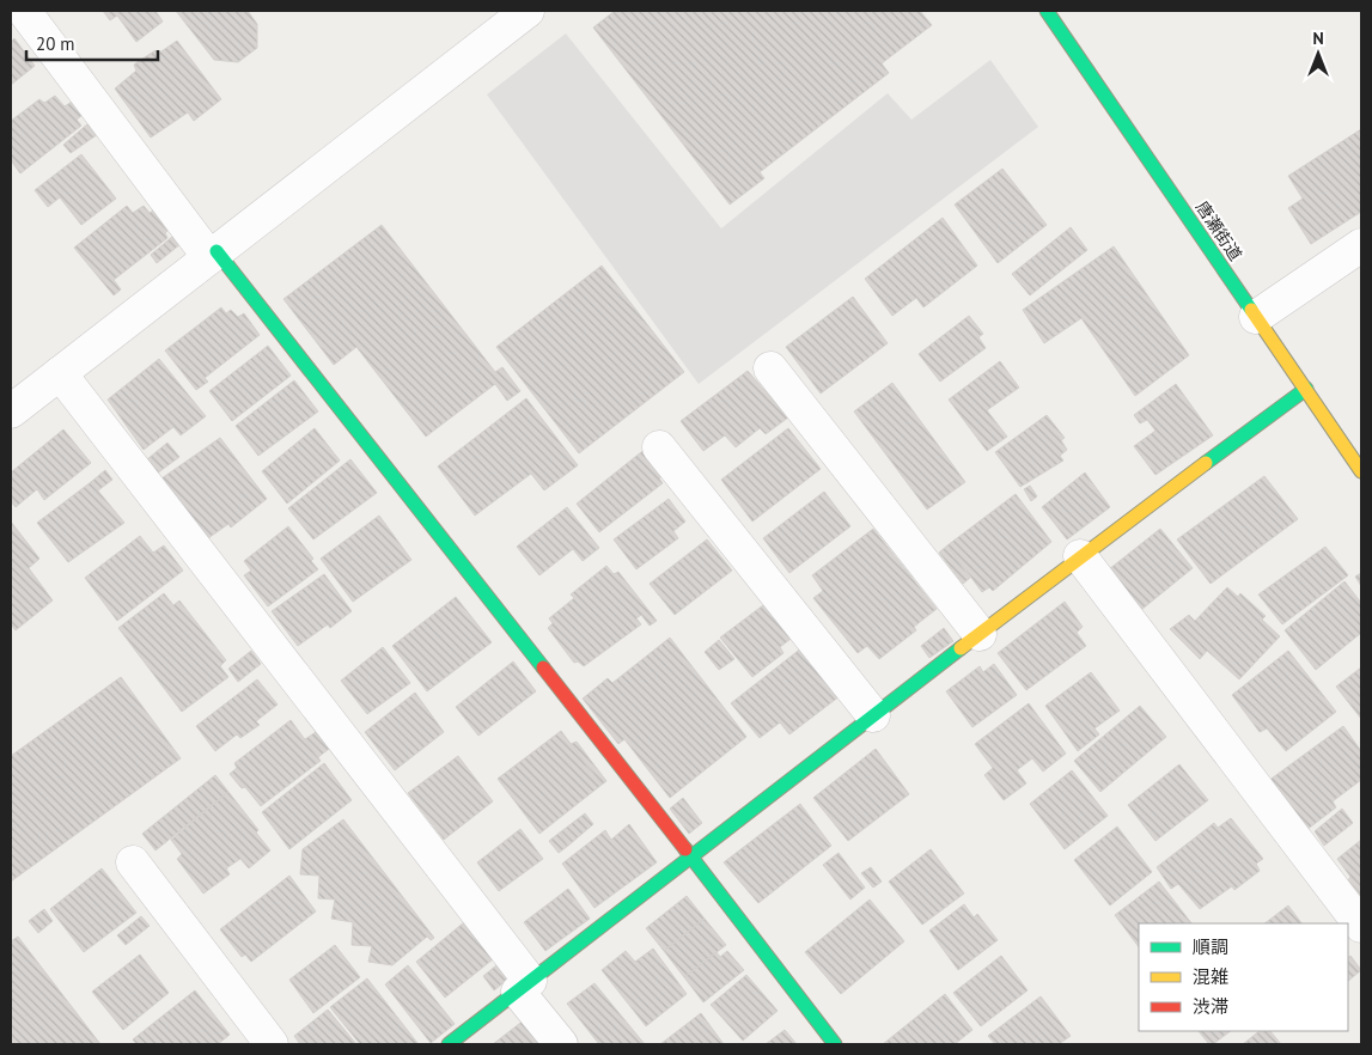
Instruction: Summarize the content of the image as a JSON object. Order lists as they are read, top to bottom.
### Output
{
  "streets": {
    "street": ["唐瀬街道"]
  },
  "legend": ["順調", "混雑", "渋滞"],
  "scale_bar": "20 m",
  "north": "top"
}
